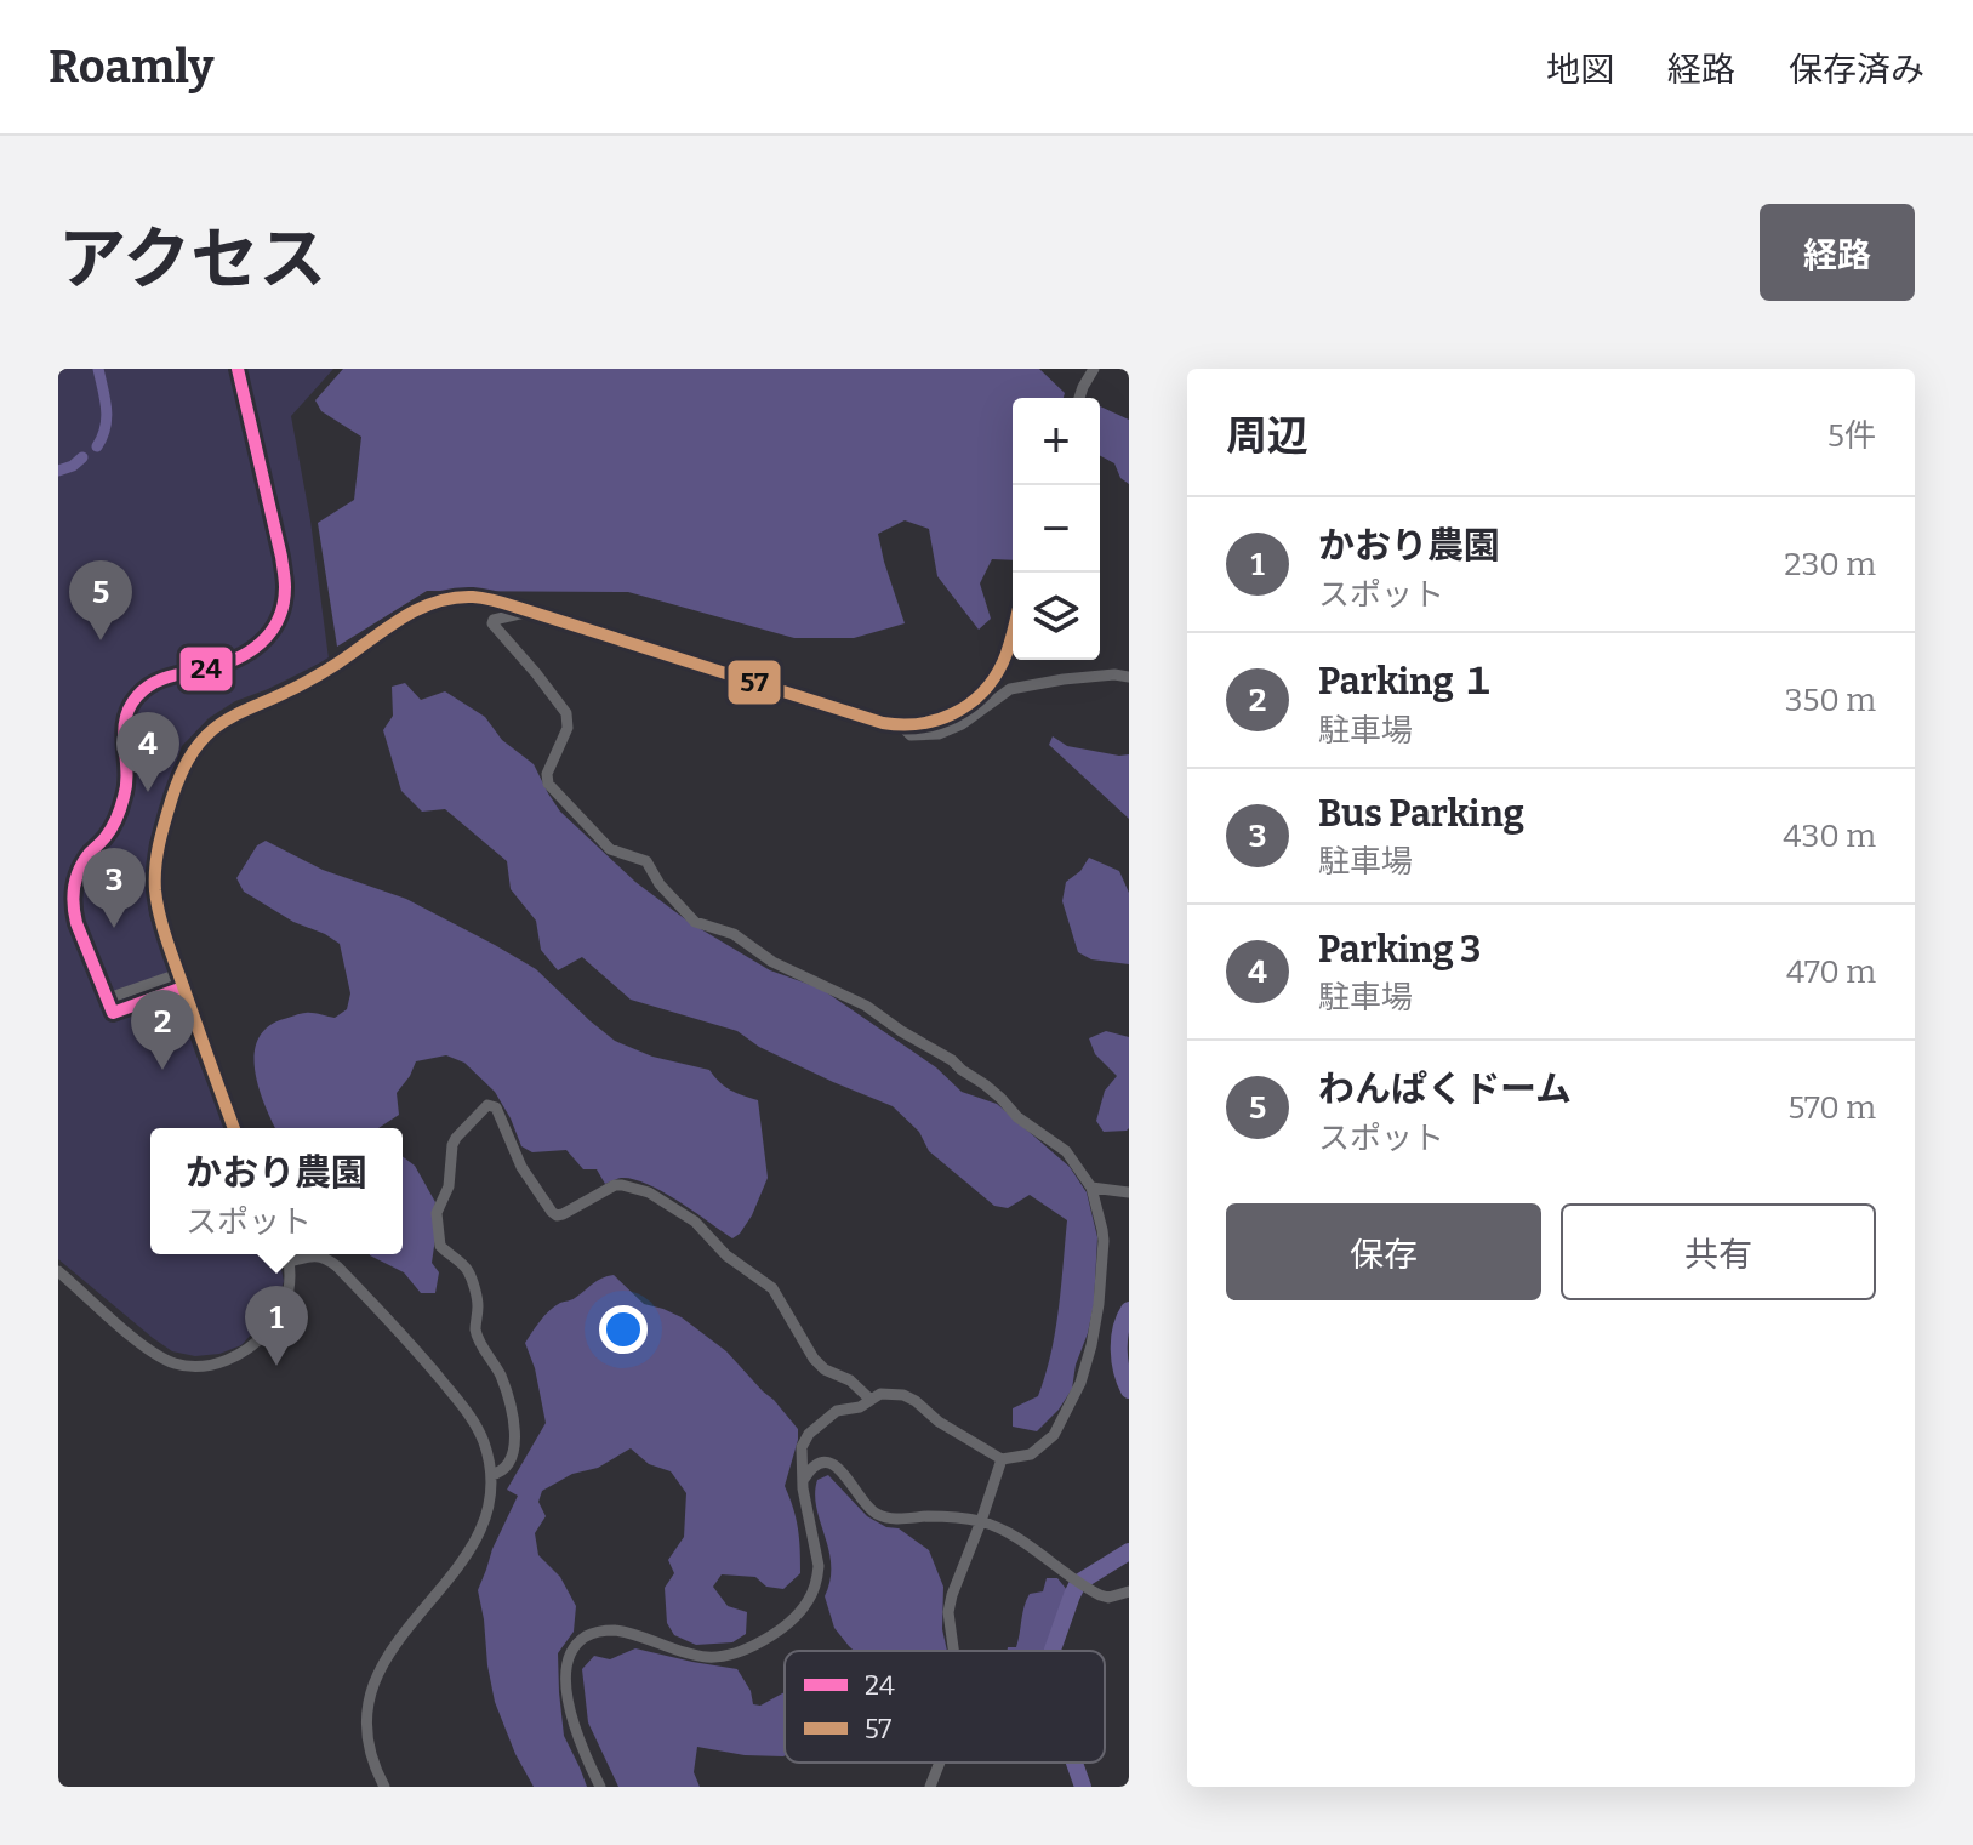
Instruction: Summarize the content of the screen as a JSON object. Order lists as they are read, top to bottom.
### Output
{
  "lines": ["transit line 24", "transit line 57"],
  "legend": ["24", "57"],
  "page": {
    "header": "Roamly",
    "nav": ["地図", "経路", "保存済み"],
    "title": "アクセス",
    "buttons": [
      "経路",
      ["保存", "共有"]
    ],
    "heading": ["周辺", "5件"],
    "map_buttons": ["+", "−"],
    "list": [
      {
        "mark": "1",
        "name": "かおり農園",
        "note": "スポット",
        "value": "230 m"
      },
      {
        "mark": "2",
        "name": "Parking １",
        "note": "駐車場",
        "value": "350 m"
      },
      {
        "mark": "3",
        "name": "Bus Parking",
        "note": "駐車場",
        "value": "430 m"
      },
      {
        "mark": "4",
        "name": "Parking 3",
        "note": "駐車場",
        "value": "470 m"
      },
      {
        "mark": "5",
        "name": "わんぱくドーム",
        "note": "スポット",
        "value": "570 m"
      }
    ],
    "pins": [
      "5",
      "4",
      "3",
      "2",
      "1"
    ],
    "popup": ["かおり農園", "スポット"]
  }
}
